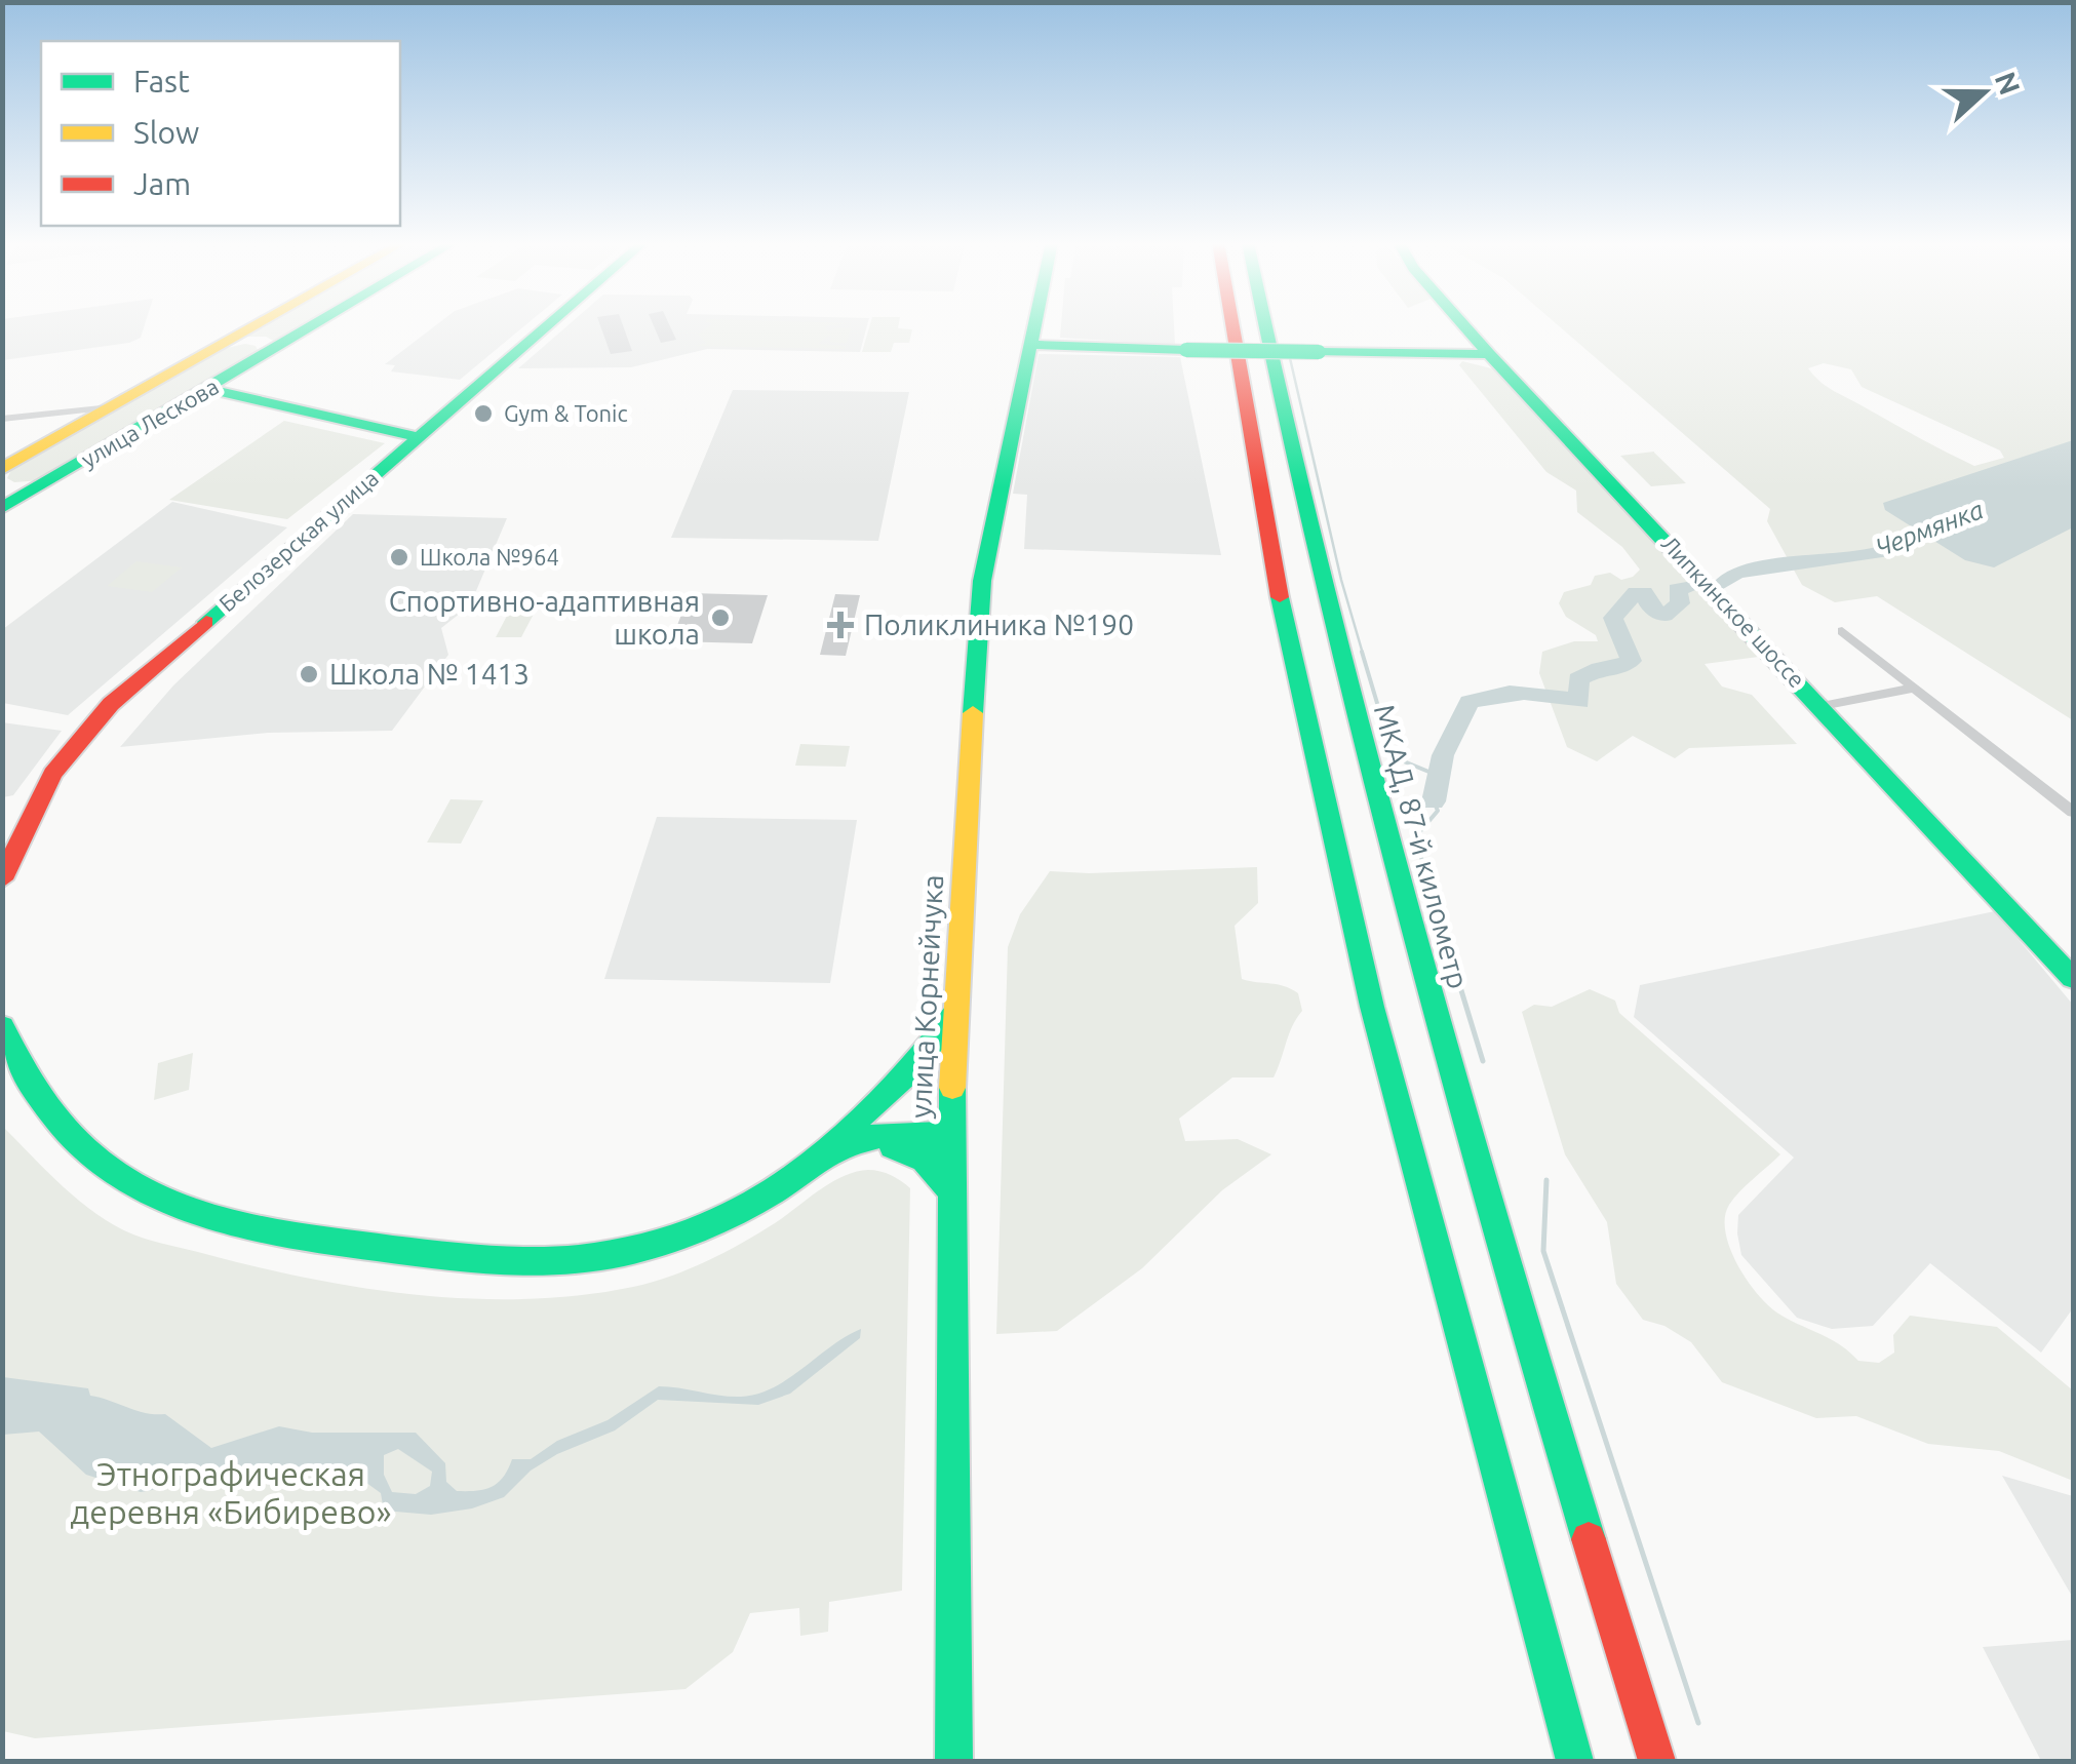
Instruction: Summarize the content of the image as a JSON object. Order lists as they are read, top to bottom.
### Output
{
  "streets": {
    "main road": [
      "улица Лескова",
      "Белозерская улица",
      "Липкинское шоссе",
      "МКАД, 87-й километр",
      "улица Корнейчука"
    ]
  },
  "water": ["Чермянка"],
  "parks": ["Этнографическая деревня «Бибирево»"],
  "places": {
    "other": [
      "Gym & Tonic",
      "Школа №964",
      "Спортивно-адаптивная школа",
      "Школа № 1413"
    ],
    "health": ["Поликлиника №190"]
  },
  "legend": ["Fast", "Slow", "Jam"],
  "north": "right"
}
